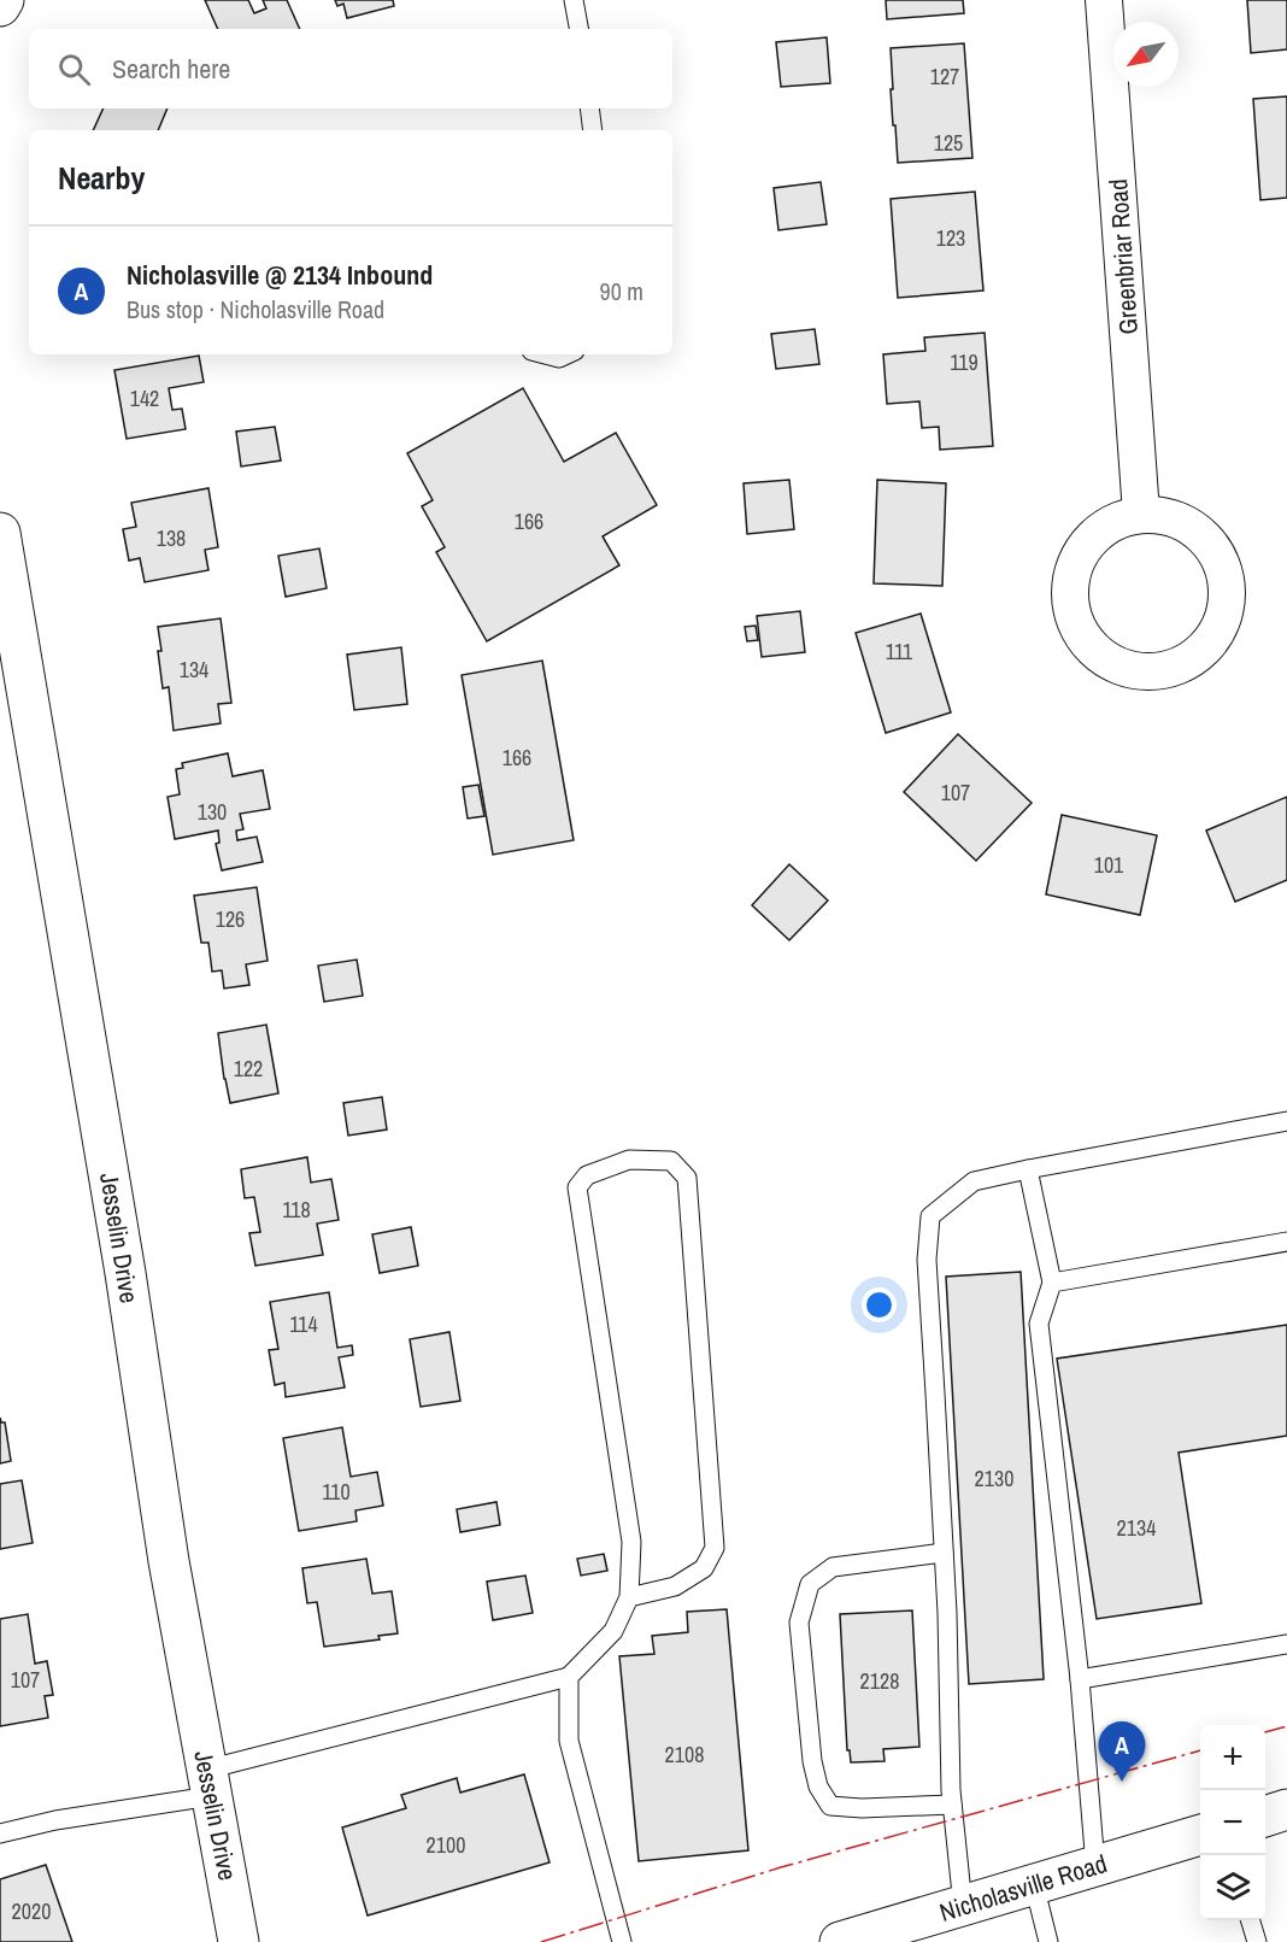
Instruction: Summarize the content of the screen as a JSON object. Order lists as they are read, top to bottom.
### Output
{
  "streets": {
    "street": ["Greenbriar Road", "Jesselin Drive", "Nicholasville Road"]
  },
  "house_numbers": [
    "127",
    "125",
    "123",
    "119",
    "142",
    "166",
    "138",
    "111",
    "134",
    "166",
    "107",
    "130",
    "101",
    "126",
    "122",
    "118",
    "114",
    "2130",
    "110",
    "2134",
    "107",
    "2128",
    "2108",
    "2100",
    "2020"
  ],
  "north": "bottom left",
  "page": {
    "search": "Search here",
    "heading": "Nearby",
    "list": [
      {
        "mark": "A",
        "name": "Nicholasville @ 2134 Inbound",
        "note": "Bus stop · Nicholasville Road",
        "value": "90 m"
      }
    ],
    "pins": "A",
    "map_buttons": ["+", "−"]
  }
}
